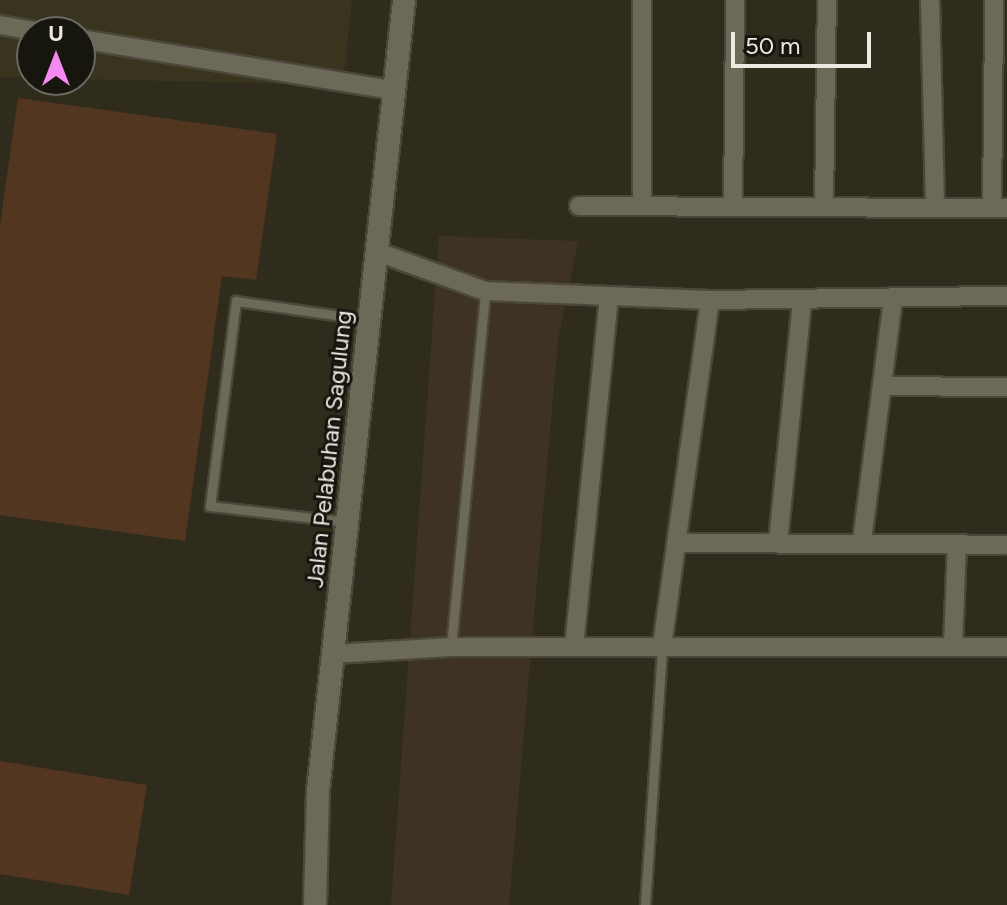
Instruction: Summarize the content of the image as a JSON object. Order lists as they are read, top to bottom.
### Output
{
  "streets": {
    "street": ["Jalan Pelabuhan Sagulung"]
  },
  "scale_bar": "50 m",
  "north": "top"
}
